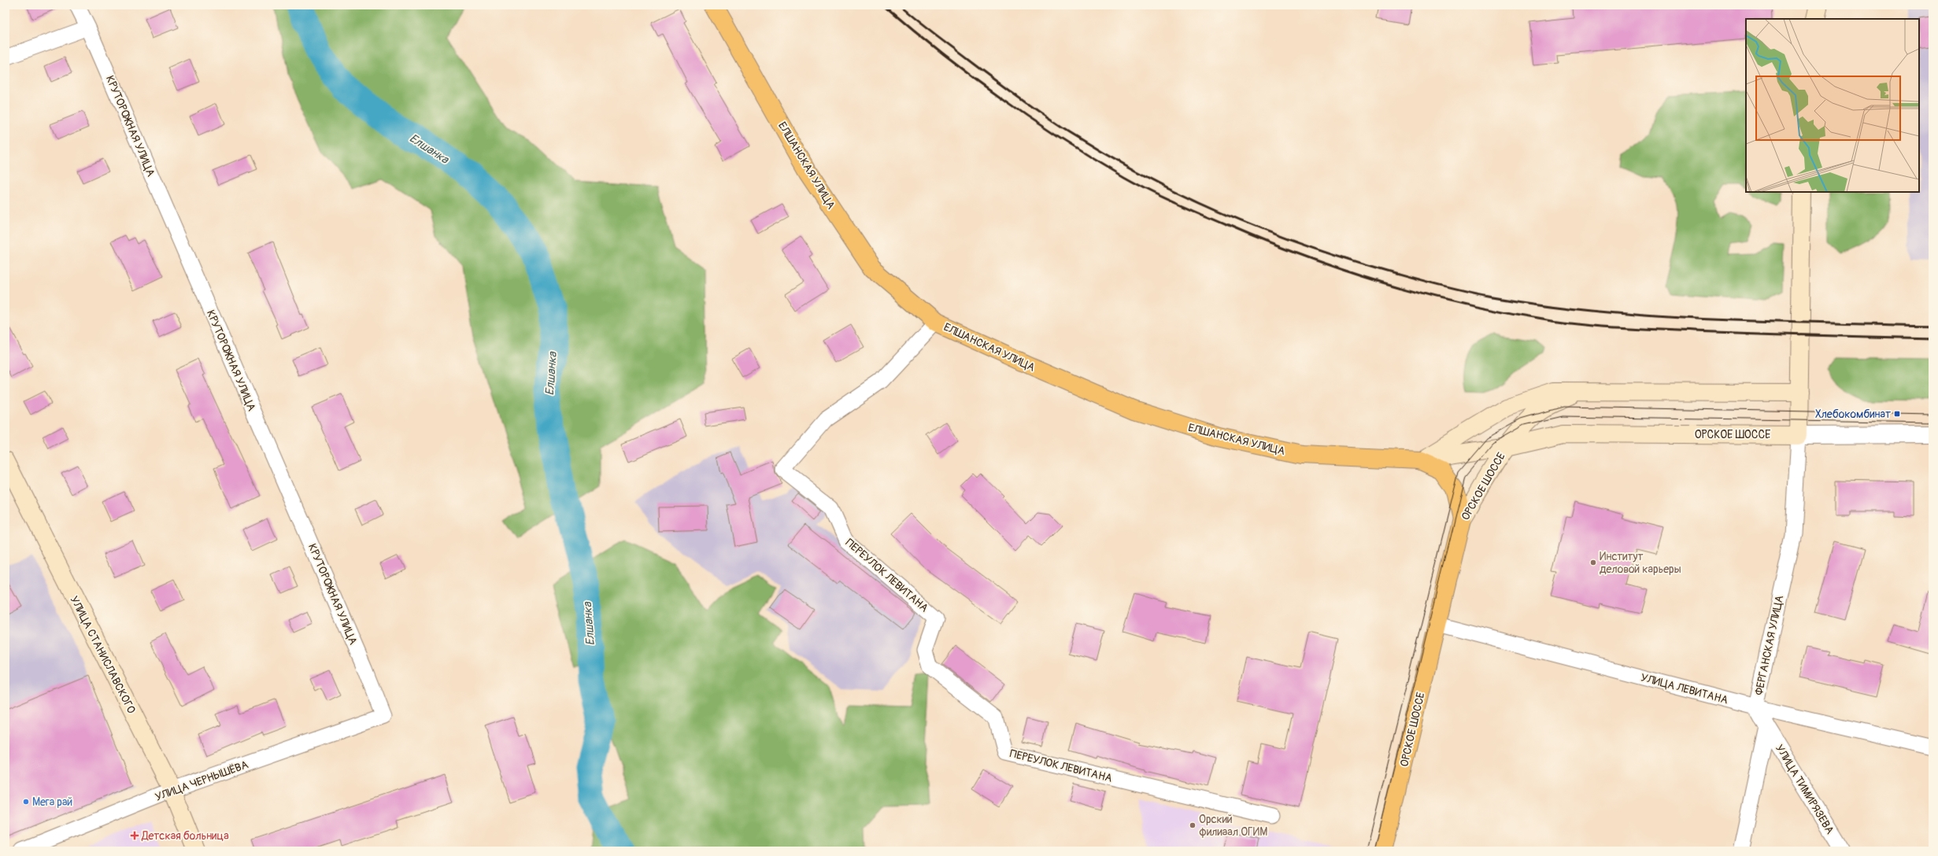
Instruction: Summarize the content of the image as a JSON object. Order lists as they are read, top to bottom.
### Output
{
  "streets": {
    "main road": ["ЕЛШАНСКАЯ УЛИЦА", "ОРСКОЕ ШОССЕ", "УЛИЦА СТАНИСЛАВСКОГО"],
    "street": [
      "КРУТОРОЖНАЯ УЛИЦА",
      "ПЕРЕУЛОК ЛЕВИТАНА",
      "ФЕРГАНСКАЯ УЛИЦА",
      "УЛИЦА ЛЕВИТАНА",
      "УЛИЦА ЧЕРНЫШЁВА",
      "УЛИЦА ТИМИРЯЗЕВА"
    ]
  },
  "crossings": [
    ["КРУТОРОЖНАЯ УЛИЦА", "УЛИЦА ЧЕРНЫШЁВА"],
    ["ЕЛШАНСКАЯ УЛИЦА", "ПЕРЕУЛОК ЛЕВИТАНА"],
    ["ОРСКОЕ ШОССЕ", "ФЕРГАНСКАЯ УЛИЦА"],
    ["ОРСКОЕ ШОССЕ", "УЛИЦА ЛЕВИТАНА"],
    ["ФЕРГАНСКАЯ УЛИЦА", "УЛИЦА ЛЕВИТАНА"],
    ["ФЕРГАНСКАЯ УЛИЦА", "УЛИЦА ТИМИРЯЗЕВА"],
    ["УЛИЦА СТАНИСЛАВСКОГО", "УЛИЦА ЧЕРНЫШЁВА"]
  ],
  "water": ["Елшанка"],
  "places": {
    "transit": ["Хлебокомбинат"],
    "other": ["Институт деловой карьеры", "Мега рай", "Орский филиаал ОГИМ"],
    "health": ["Детская больница"]
  }
}
